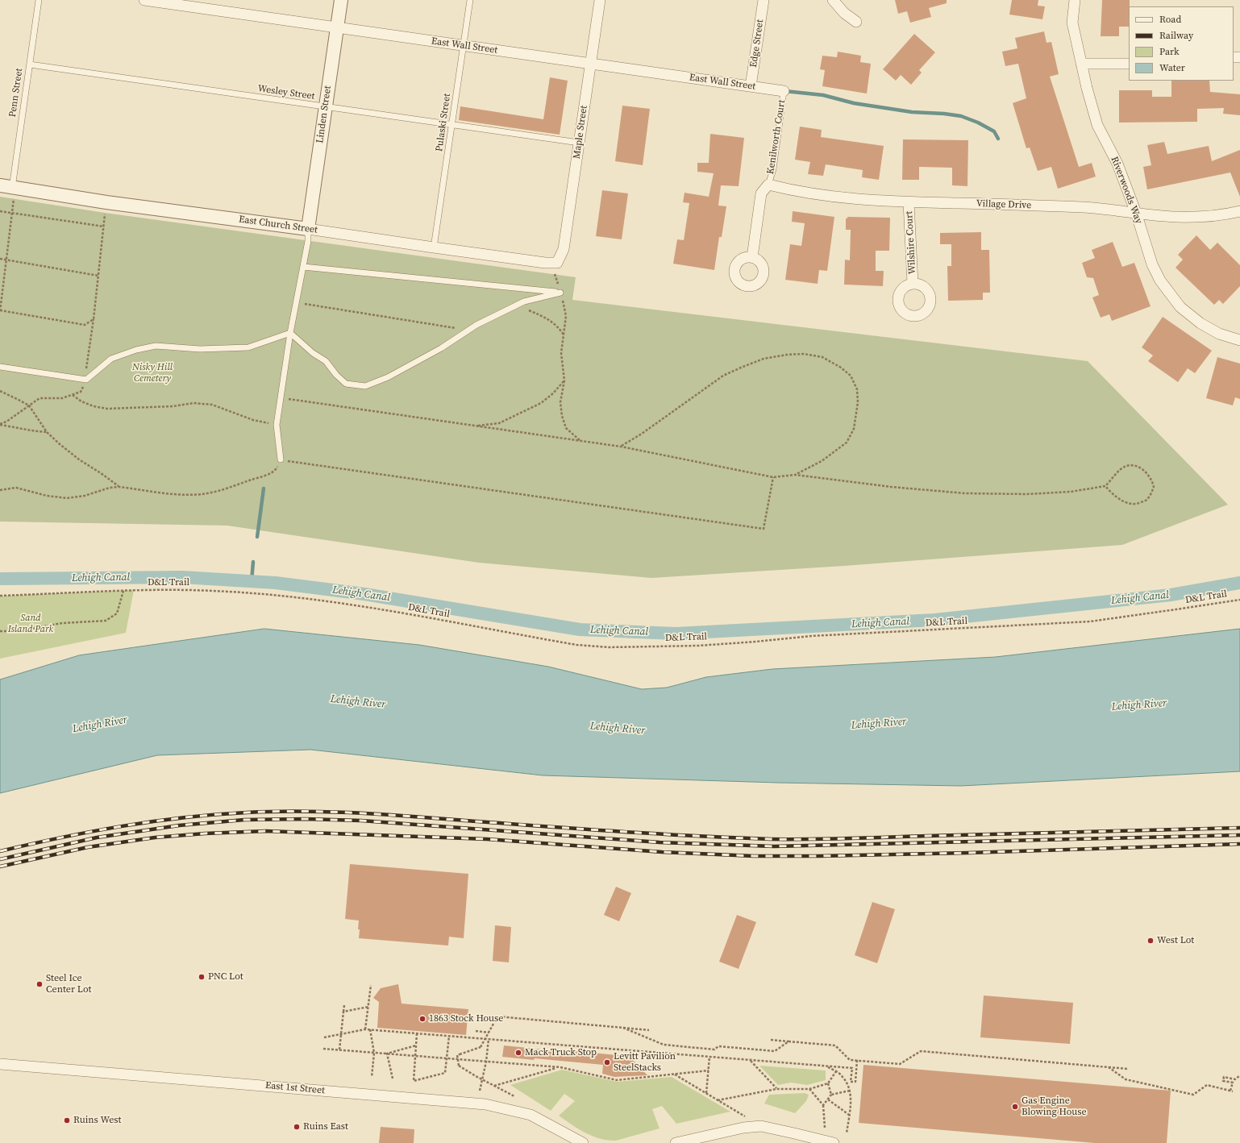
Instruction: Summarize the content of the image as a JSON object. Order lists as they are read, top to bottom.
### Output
{
  "streets": {
    "street": [
      "Edge Street",
      "East Wall Street",
      "Linden Street",
      "Maple Street",
      "Kenilworth Court",
      "Riverwoods Way",
      "Village Drive",
      "East Church Street",
      "Wilshire Court",
      "East 1st Street"
    ],
    "lane": ["Penn Street", "Wesley Street", "Pulaski Street"],
    "path": ["D&L Trail"]
  },
  "crossings": [
    ["Edge Street", "East Wall Street"],
    ["East Wall Street", "Linden Street"],
    ["East Wall Street", "Pulaski Street"],
    ["East Wall Street", "Maple Street"],
    ["East Wall Street", "Kenilworth Court"],
    ["Penn Street", "Wesley Street"],
    ["Penn Street", "East Church Street"],
    ["Wesley Street", "Linden Street"],
    ["Wesley Street", "Pulaski Street"],
    ["Wesley Street", "Maple Street"],
    ["Linden Street", "East Church Street"],
    ["Pulaski Street", "East Church Street"],
    ["Maple Street", "East Church Street"],
    ["Kenilworth Court", "Village Drive"],
    ["Riverwoods Way", "Village Drive"],
    ["Village Drive", "Wilshire Court"]
  ],
  "water": ["Lehigh Canal", "Lehigh River"],
  "parks": ["Nisky Hill Cemetery", "Sand Island Park"],
  "places": [
    "West Lot",
    "PNC Lot",
    "Steel Ice Center Lot",
    "1863 Stock House",
    "Mack Truck Stop",
    "Levitt Pavilion SteelStacks",
    "Gas Engine Blowing House",
    "Ruins West",
    "Ruins East"
  ],
  "legend": [
    "Road",
    "Railway",
    "Park",
    "Water"
  ]
}
